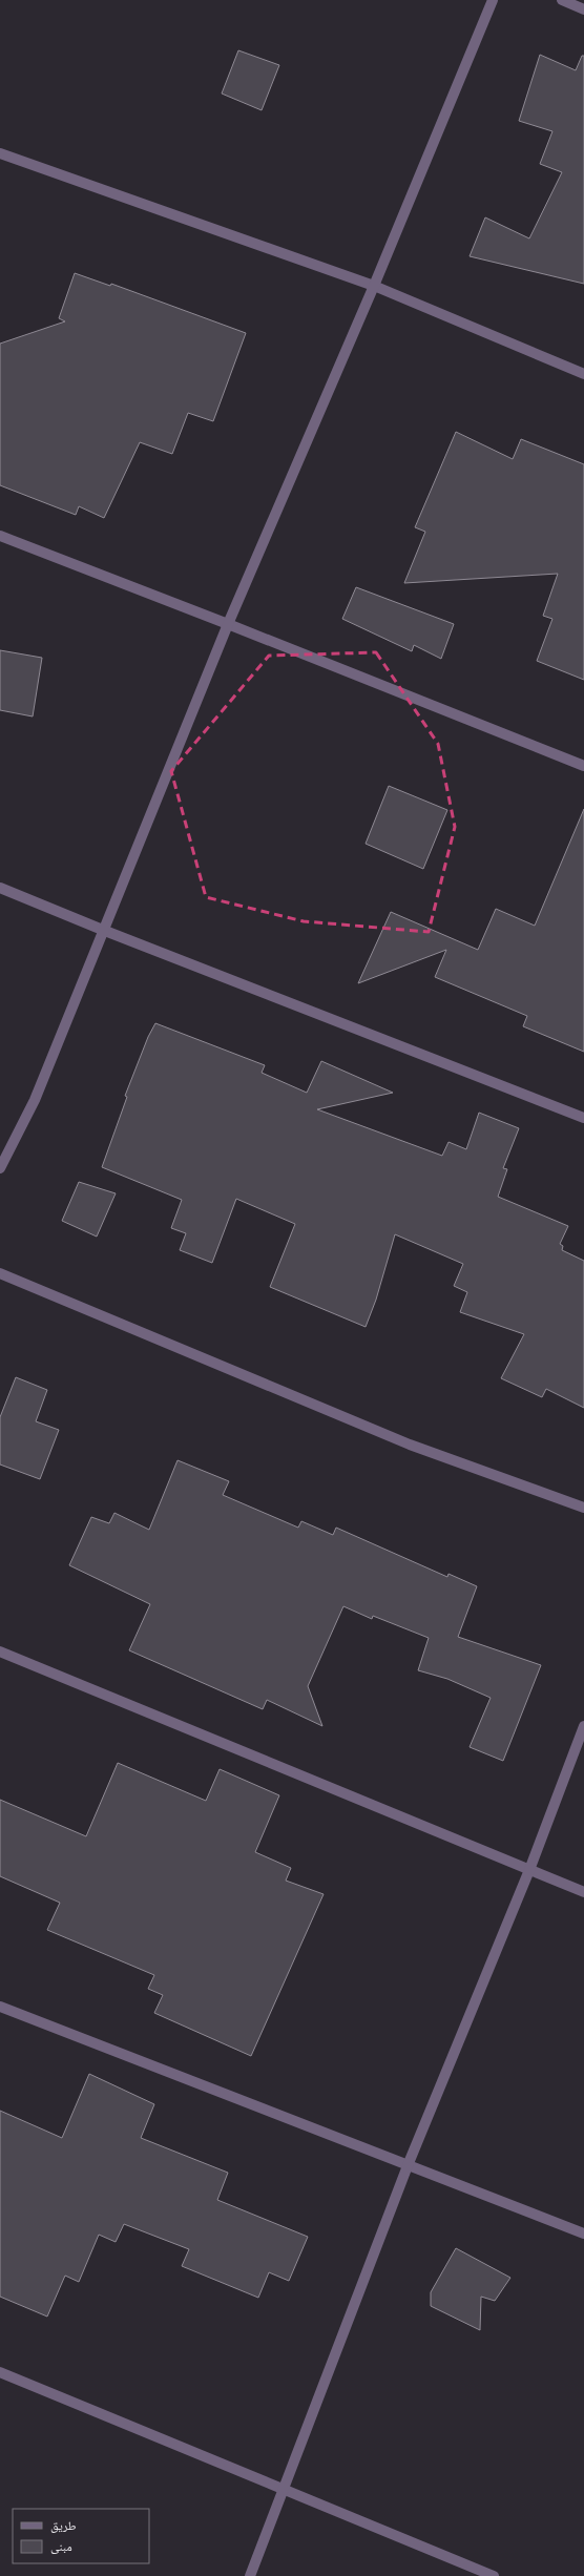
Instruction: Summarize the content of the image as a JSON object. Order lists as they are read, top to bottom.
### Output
{
  "legend": ["طريق", "مبنى"]
}
